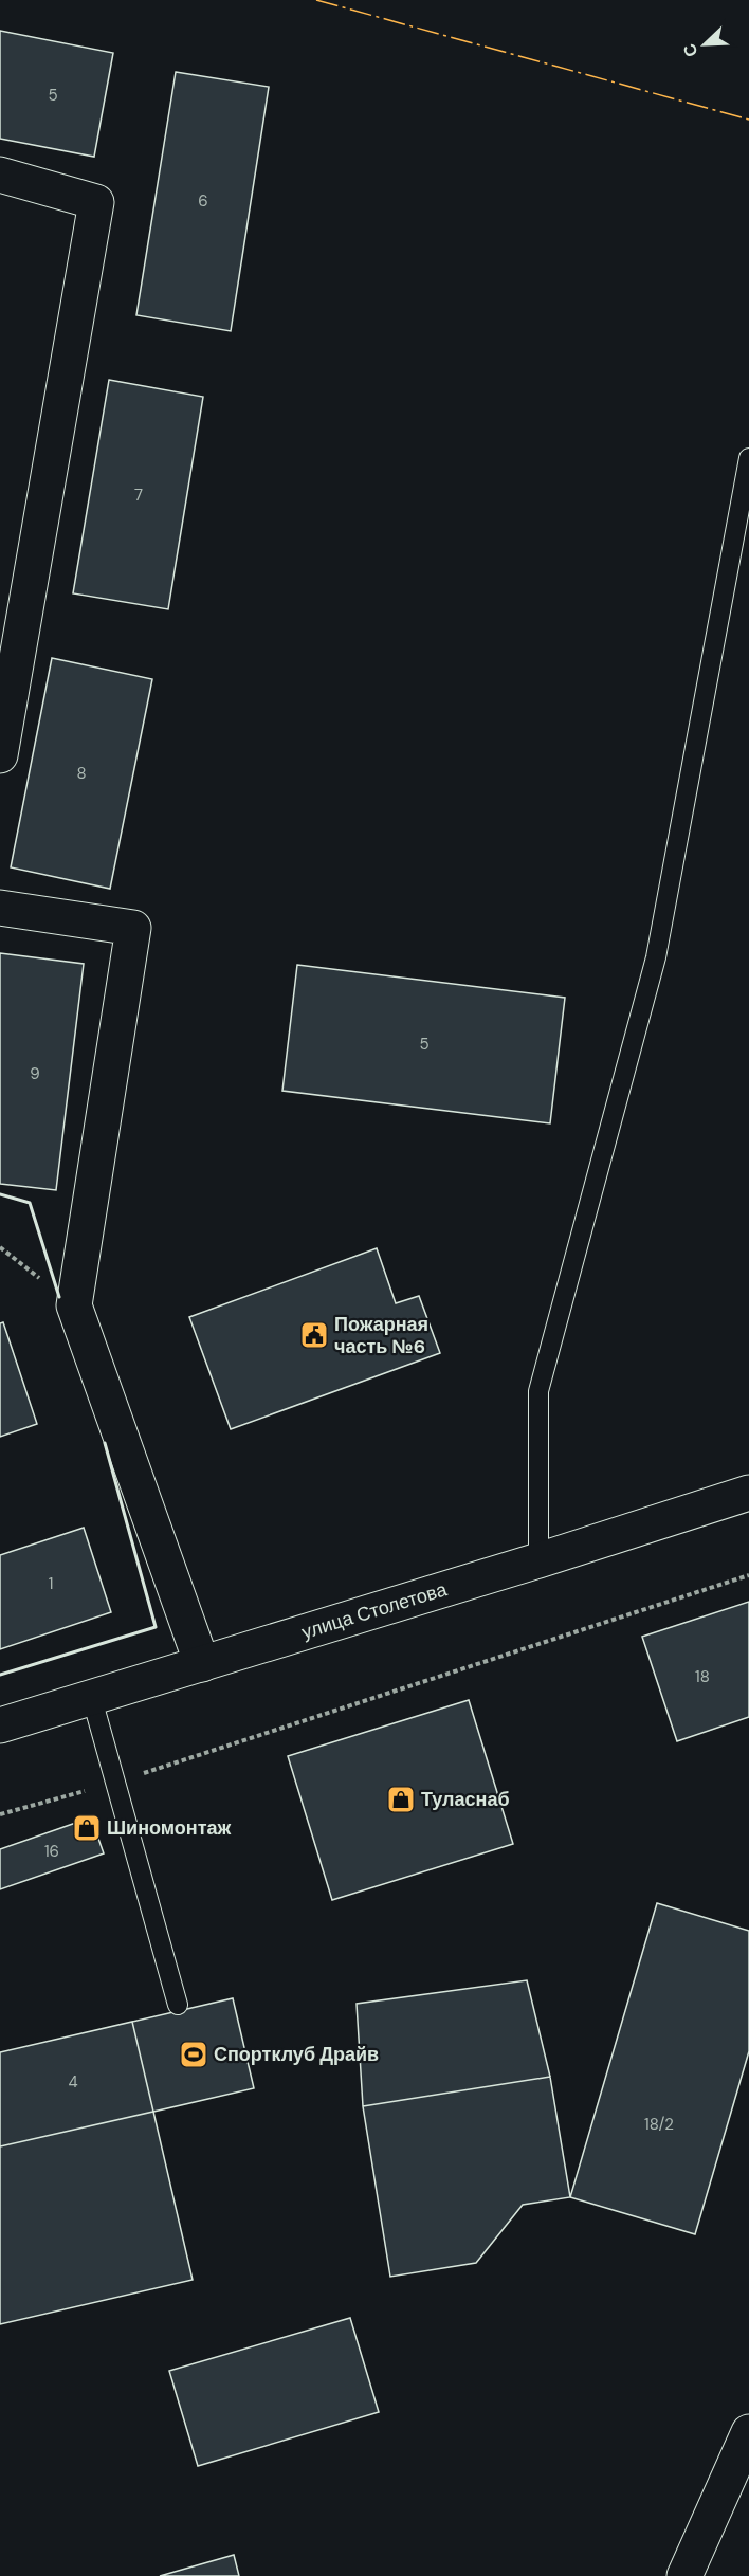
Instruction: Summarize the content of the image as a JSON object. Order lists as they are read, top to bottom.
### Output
{
  "streets": {
    "street": ["улица Столетова"]
  },
  "places": {
    "public building": ["Пожарная часть №6"],
    "shop": ["Туласнаб", "Шиномонтаж"],
    "sports": ["Спортклуб Драйв"]
  },
  "house_numbers": [
    "5",
    "6",
    "7",
    "8",
    "5",
    "9",
    "1",
    "18",
    "16",
    "4",
    "18/2"
  ],
  "north": "bottom left"
}
